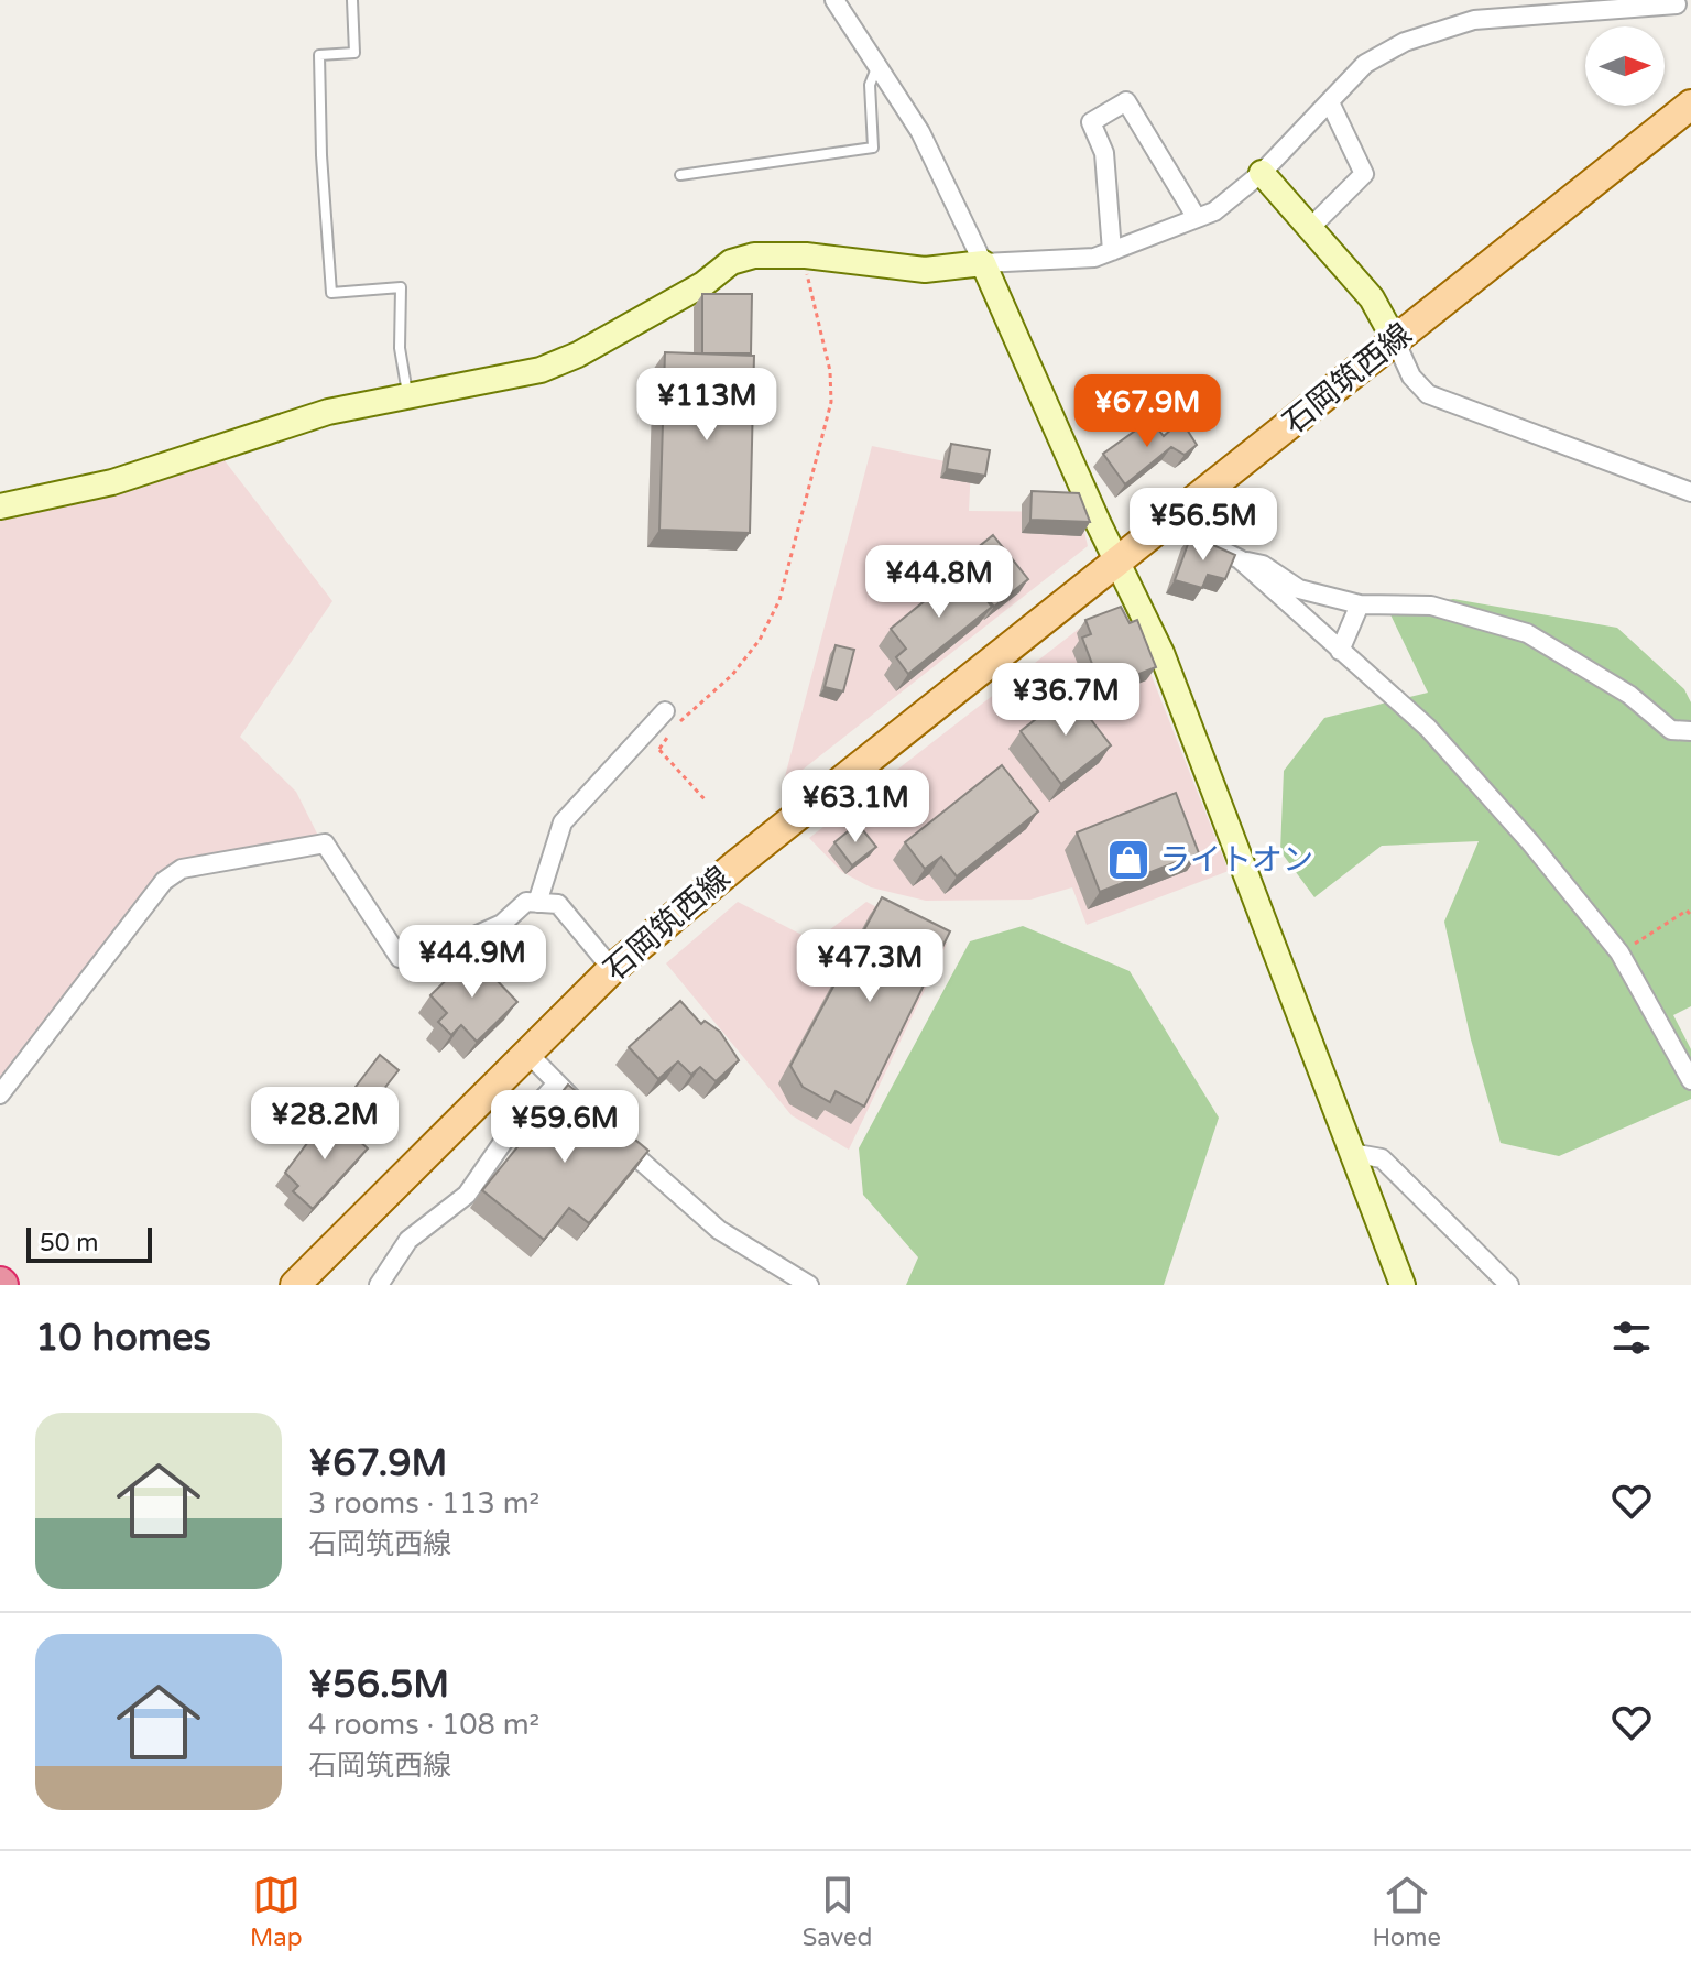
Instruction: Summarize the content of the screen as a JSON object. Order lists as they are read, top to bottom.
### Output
{
  "streets": {
    "main road": ["石岡筑西線"]
  },
  "places": {
    "shop": ["ライトオン"]
  },
  "scale_bar": "50 m",
  "north": "right",
  "page": {
    "price": [
      "¥113M",
      "¥67.9M",
      "¥56.5M",
      "¥44.8M",
      "¥36.7M",
      "¥63.1M",
      "¥44.9M",
      "¥47.3M",
      "¥28.2M",
      "¥59.6M"
    ],
    "scale": "50 m",
    "heading": "10 homes",
    "list": [
      {
        "name": "¥67.9M",
        "note": "3 rooms · 113 m² · 石岡筑西線"
      },
      {
        "name": "¥56.5M",
        "note": "4 rooms · 108 m² · 石岡筑西線"
      }
    ],
    "tabs": ["Map", "Saved", "Home"]
  }
}
